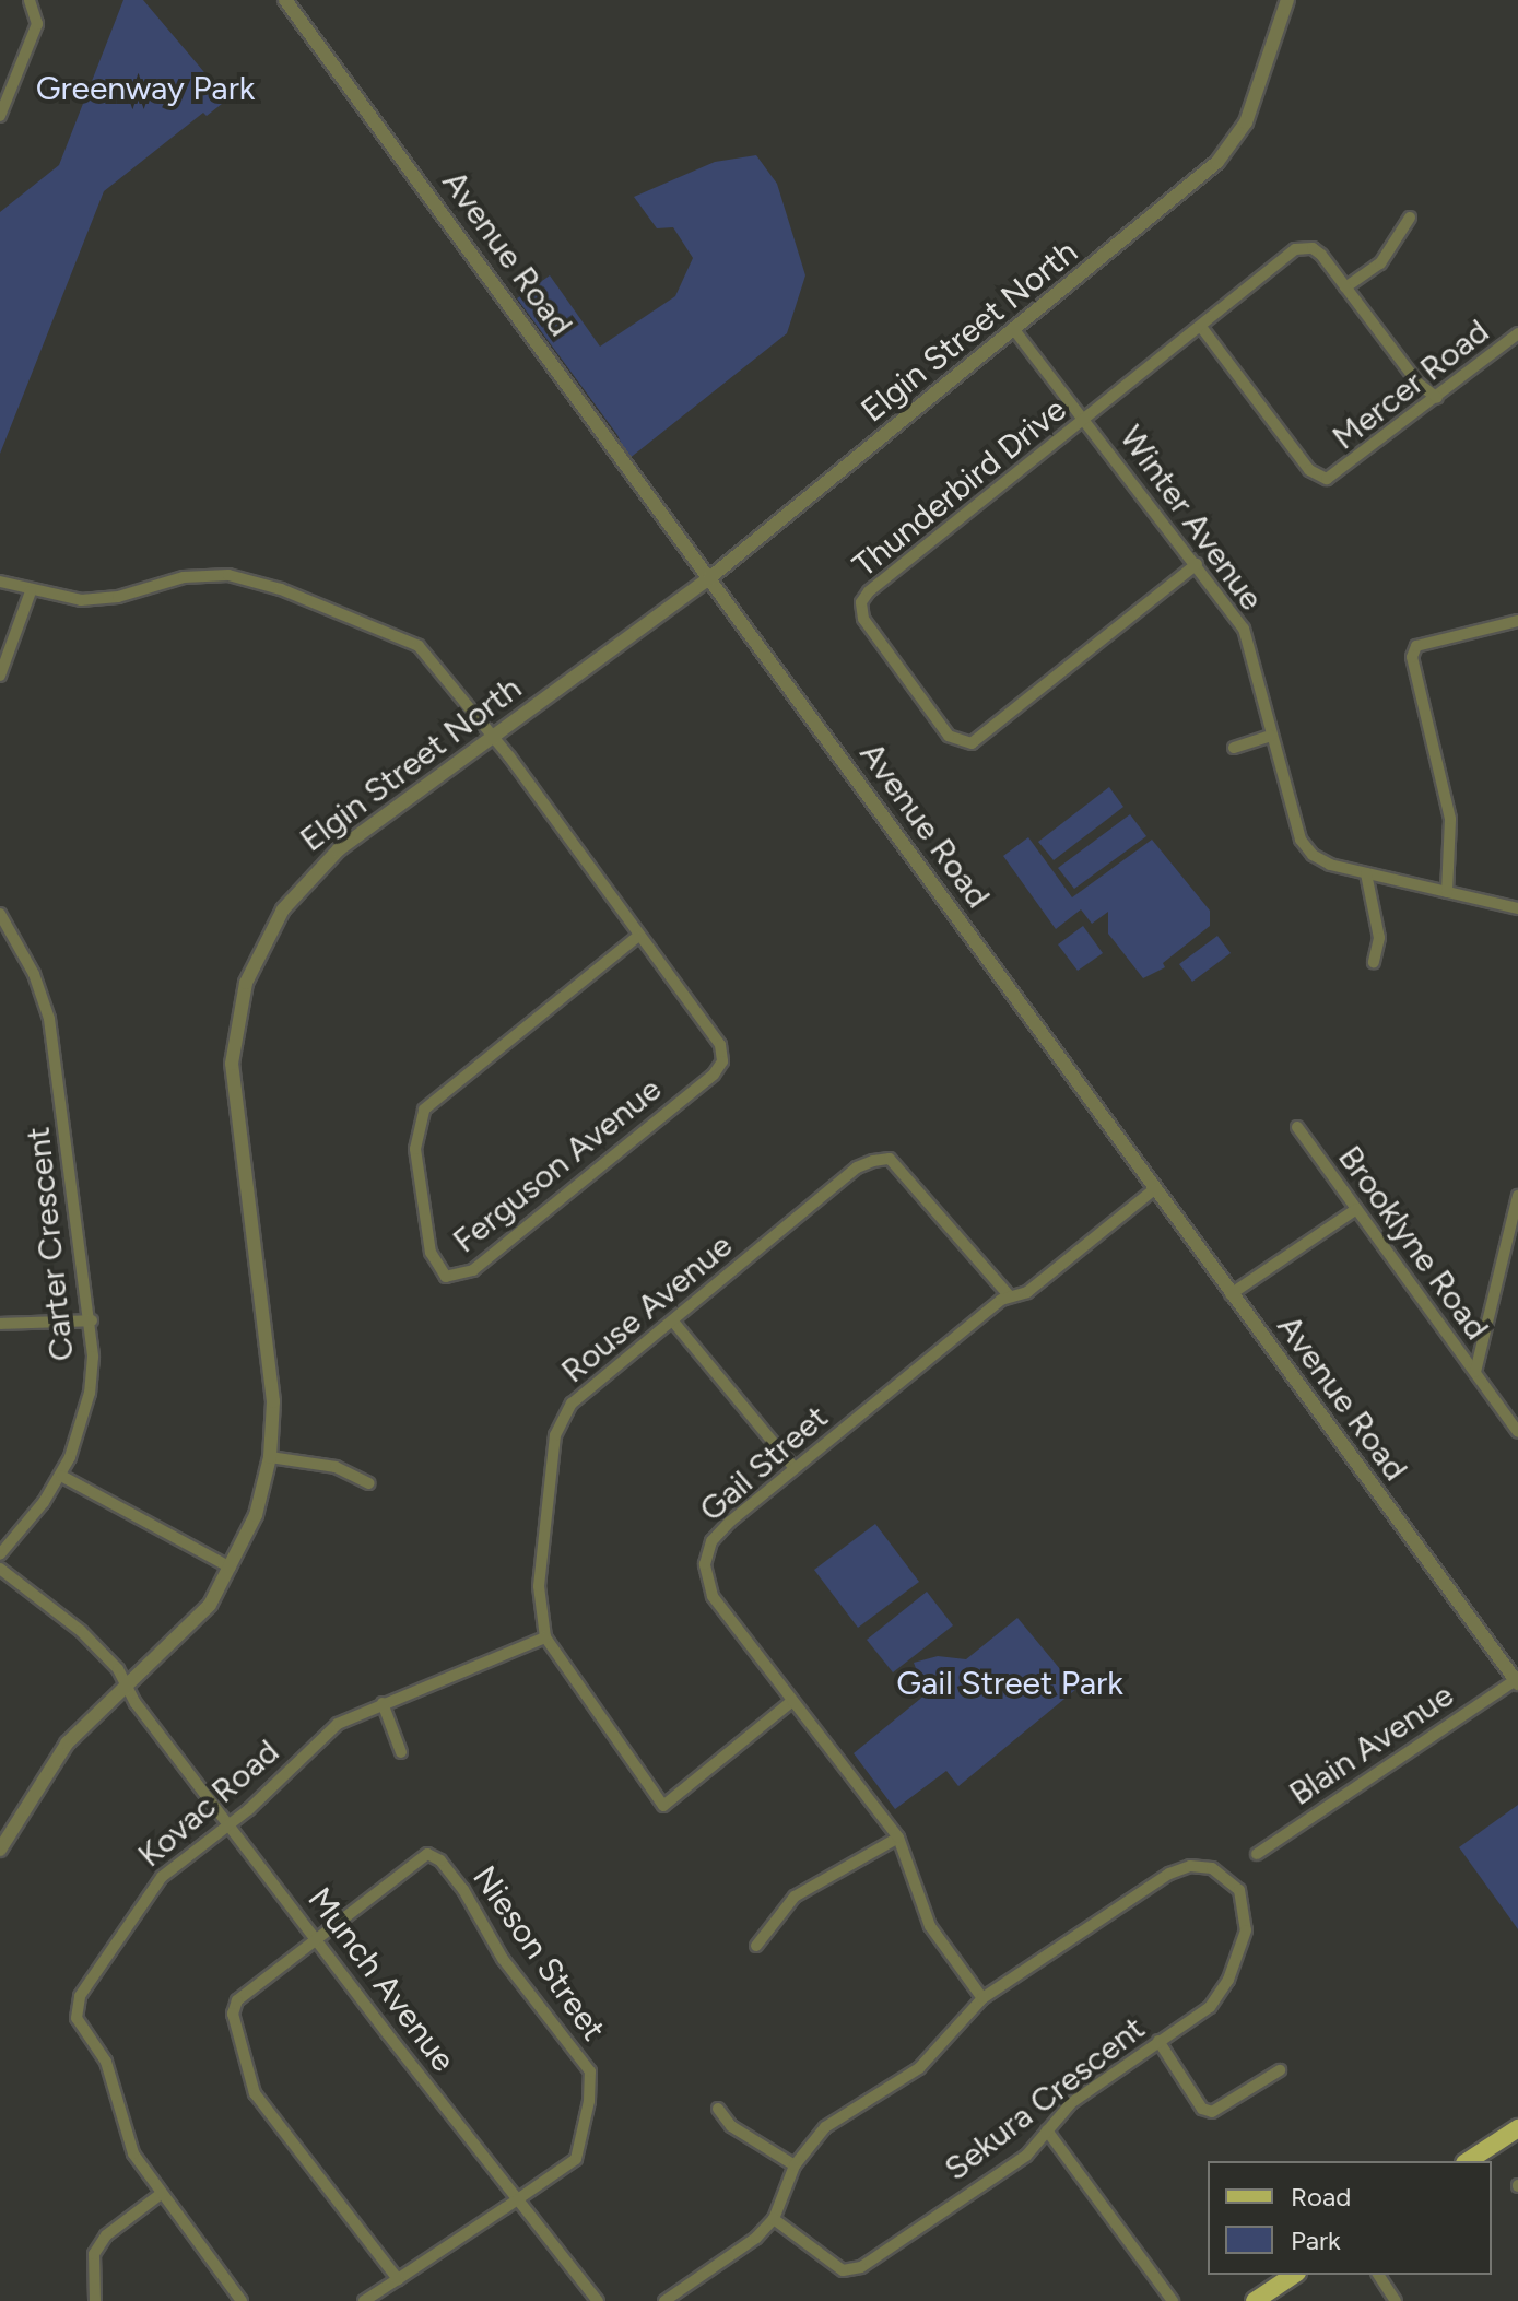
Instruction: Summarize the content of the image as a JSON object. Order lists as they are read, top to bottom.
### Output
{
  "streets": {
    "street": [
      "Avenue Road",
      "Elgin Street North",
      "Mercer Road",
      "Thunderbird Drive",
      "Winter Avenue",
      "Ferguson Avenue",
      "Brooklyne Road",
      "Carter Crescent",
      "Rouse Avenue",
      "Gail Street",
      "Blain Avenue",
      "Kovac Road",
      "Nieson Street",
      "Munch Avenue",
      "Sekura Crescent"
    ]
  },
  "crossings": [
    ["Avenue Road", "Elgin Street North"],
    ["Avenue Road", "Gail Street"],
    ["Avenue Road", "Blain Avenue"],
    ["Elgin Street North", "Winter Avenue"],
    ["Elgin Street North", "Ferguson Avenue"],
    ["Elgin Street North", "Munch Avenue"],
    ["Mercer Road", "Thunderbird Drive"],
    ["Thunderbird Drive", "Winter Avenue"],
    ["Rouse Avenue", "Gail Street"],
    ["Rouse Avenue", "Kovac Road"],
    ["Gail Street", "Sekura Crescent"],
    ["Kovac Road", "Munch Avenue"],
    ["Nieson Street", "Munch Avenue"]
  ],
  "parks": ["Greenway Park", "Gail Street Park"],
  "legend": ["Road", "Park"]
}
